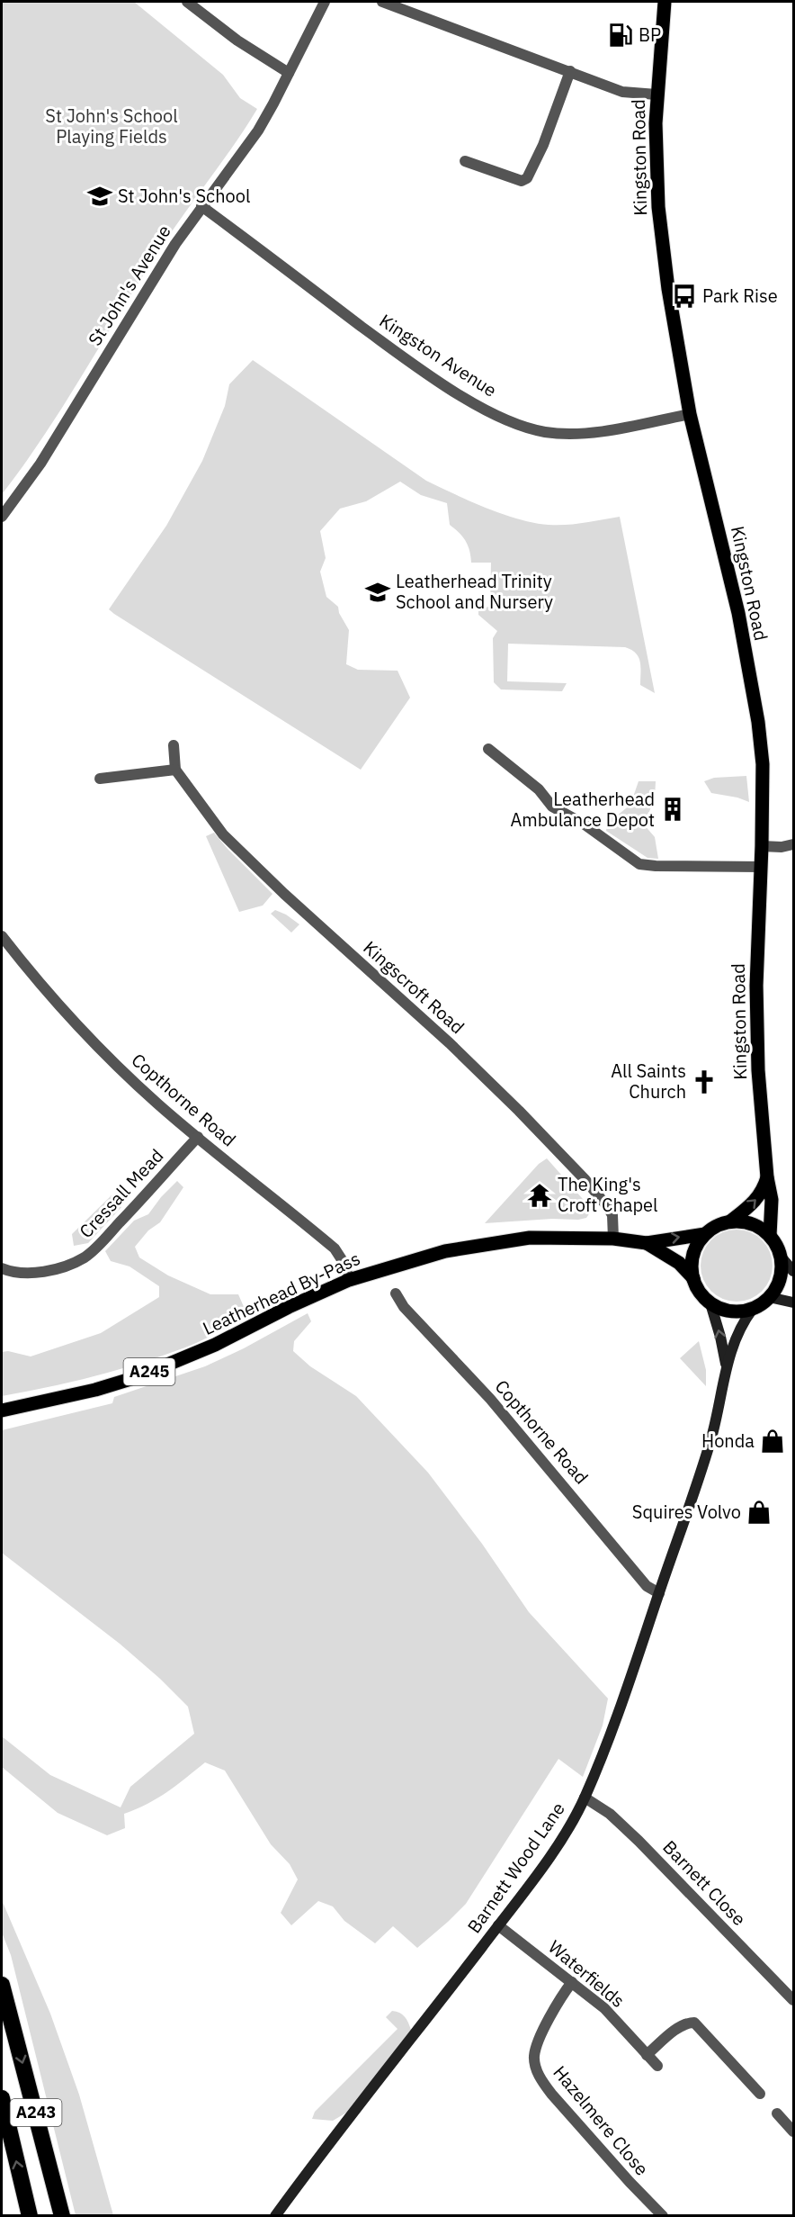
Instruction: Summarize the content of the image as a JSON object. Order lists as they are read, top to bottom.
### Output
{
  "streets": {
    "highway": ["A243"],
    "main road": ["Kingston Road", "Leatherhead By-Pass", "A245"],
    "street": [
      "St John's Avenue",
      "Kingston Avenue",
      "Kingscroft Road",
      "Copthorne Road",
      "Cressall Mead",
      "Barnett Wood Lane",
      "Barnett Close",
      "Waterfields",
      "Hazelmere Close"
    ]
  },
  "crossings": [
    ["Kingston Road", "Kingston Avenue"],
    ["Kingston Road", "A245"],
    ["Kingston Road", "Barnett Wood Lane"],
    ["St John's Avenue", "Kingston Avenue"],
    ["Kingscroft Road", "Leatherhead By-Pass"],
    ["Copthorne Road", "Cressall Mead"],
    ["Copthorne Road", "Leatherhead By-Pass"],
    ["Copthorne Road", "Barnett Wood Lane"],
    ["Leatherhead By-Pass", "A245"],
    ["A245", "Barnett Wood Lane"],
    ["Barnett Wood Lane", "Barnett Close"],
    ["Barnett Wood Lane", "Waterfields"],
    ["Waterfields", "Hazelmere Close"]
  ],
  "parks": ["St John's School Playing Fields"],
  "places": {
    "fuel station": ["BP"],
    "school or university": ["St John's School", "Leatherhead Trinity School and Nursery"],
    "bus stop": ["Park Rise"],
    "building": ["Leatherhead Ambulance Depot"],
    "church": ["All Saints Church"],
    "temple": ["The King's Croft Chapel"],
    "shop": ["Honda", "Squires Volvo"]
  }
}
